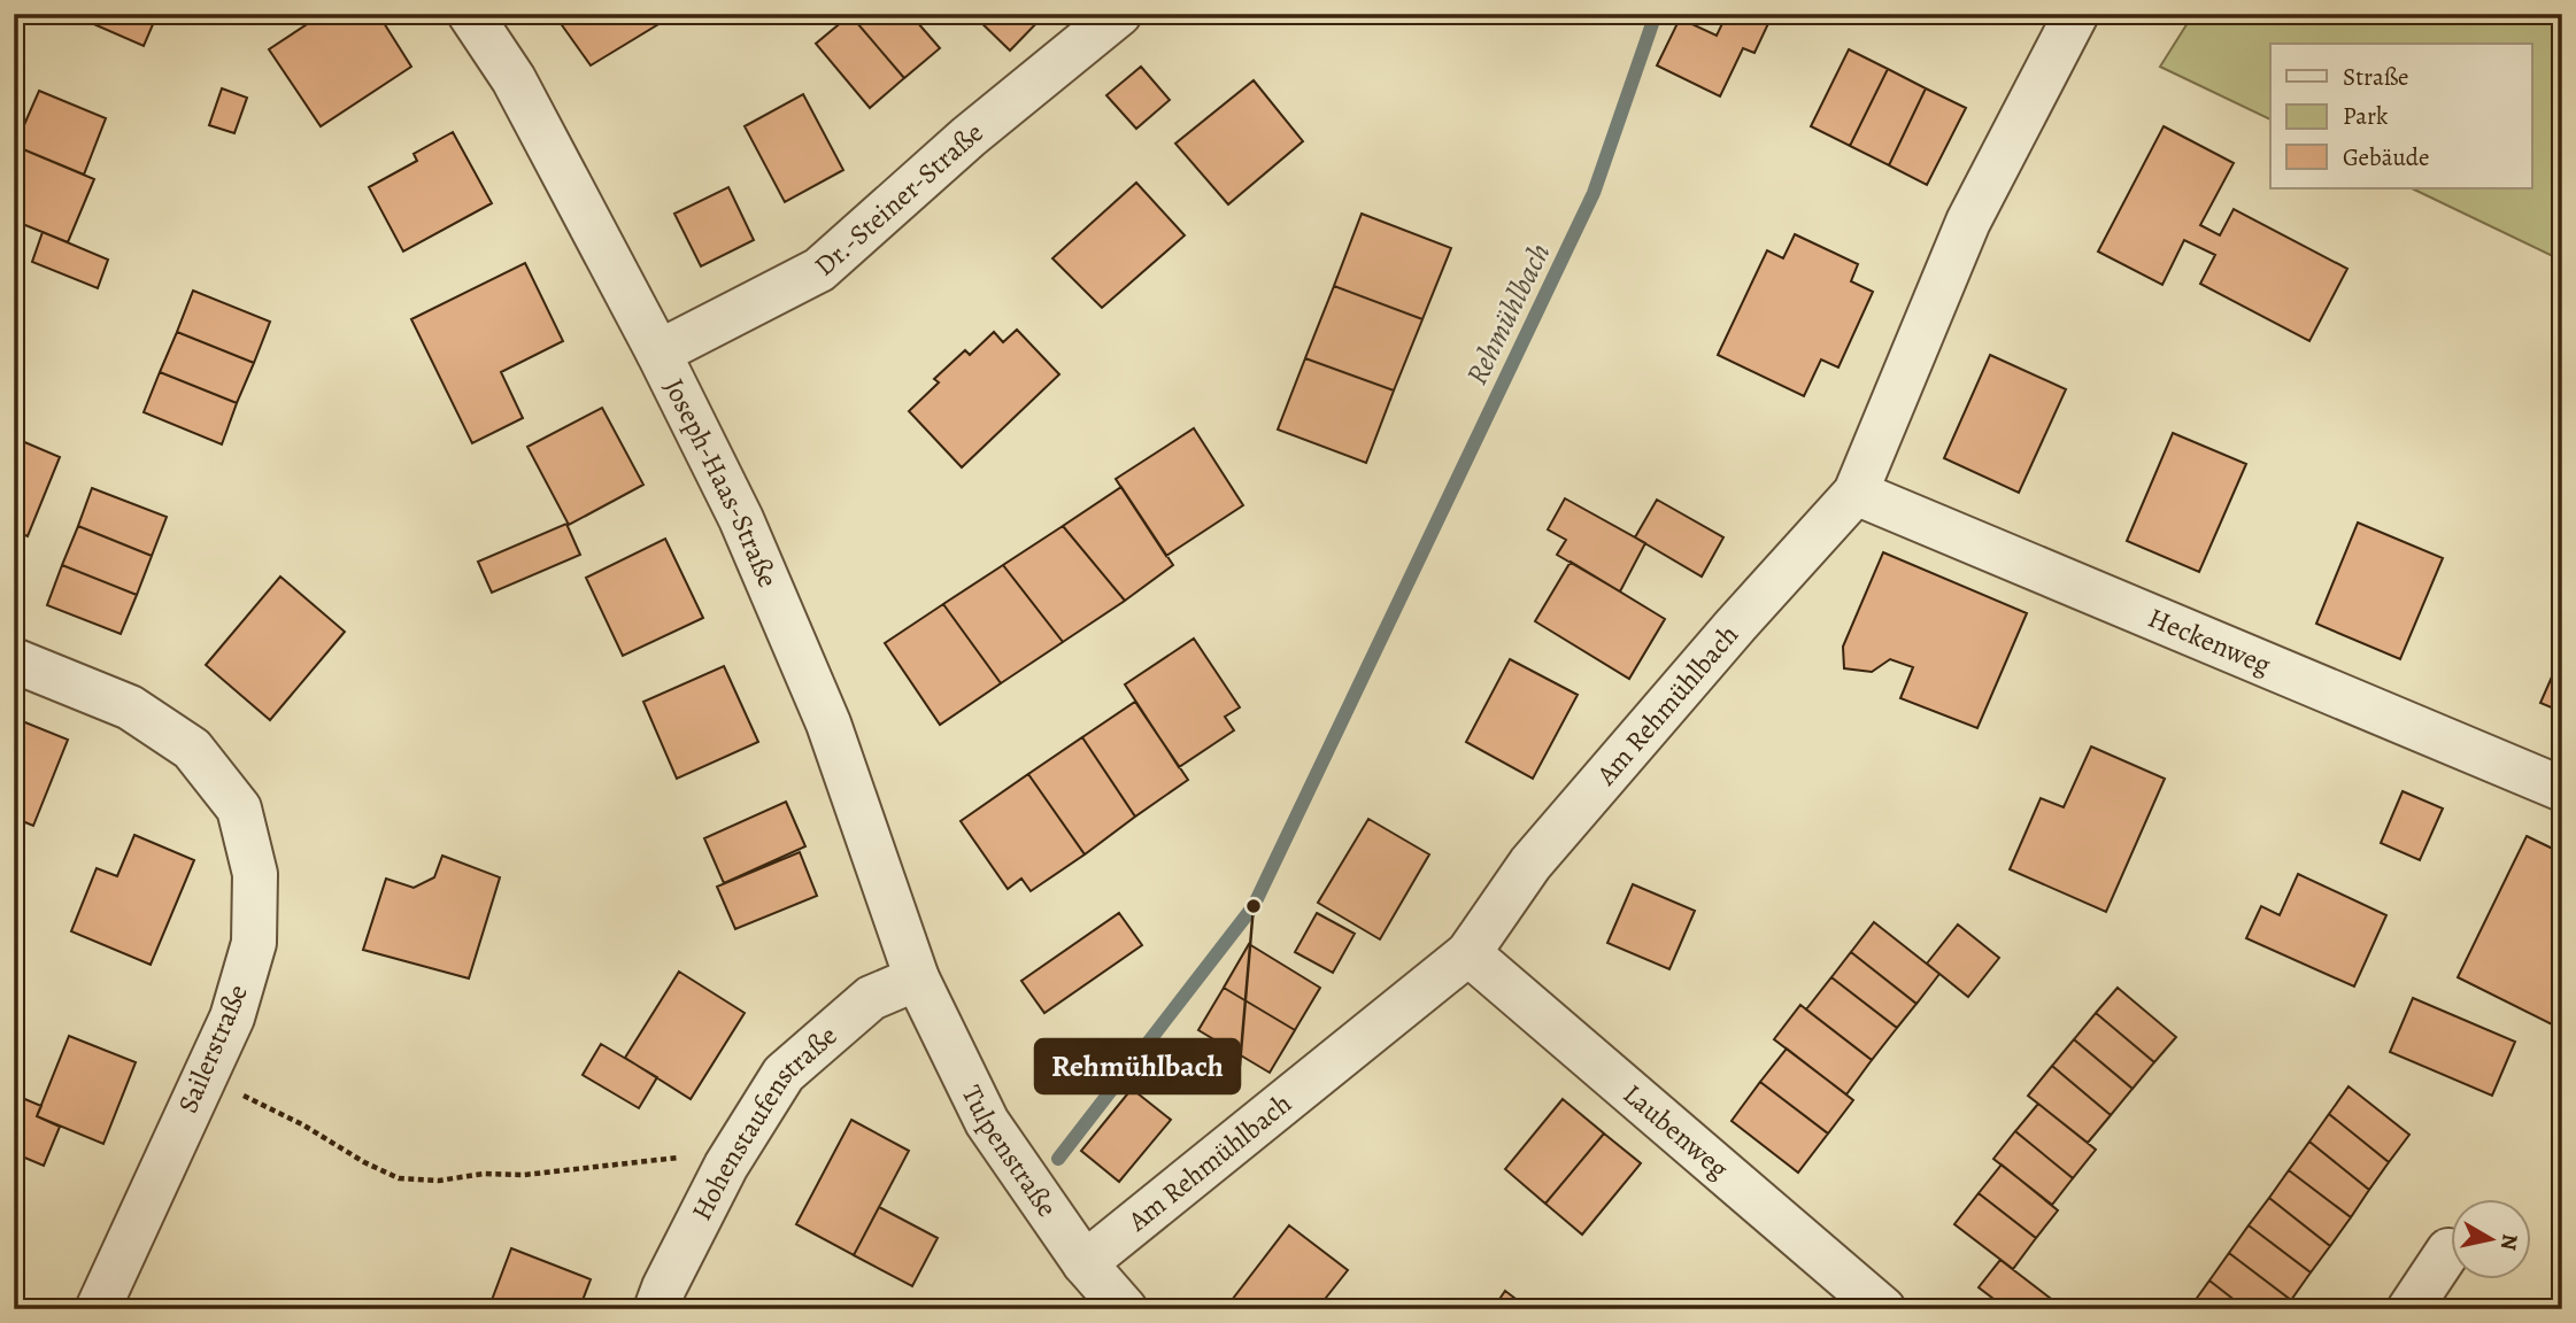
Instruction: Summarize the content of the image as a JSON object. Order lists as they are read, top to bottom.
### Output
{
  "streets": {
    "street": [
      "Dr.-Steiner-Straße",
      "Joseph-Haas-Straße",
      "Heckenweg",
      "Am Rehmühlbach",
      "Sailerstraße",
      "Hohenstaufenstraße",
      "Laubenweg",
      "Tulpenstraße"
    ]
  },
  "crossings": [
    ["Dr.-Steiner-Straße", "Joseph-Haas-Straße"],
    ["Joseph-Haas-Straße", "Hohenstaufenstraße"],
    ["Joseph-Haas-Straße", "Tulpenstraße"],
    ["Heckenweg", "Am Rehmühlbach"],
    ["Am Rehmühlbach", "Laubenweg"],
    ["Am Rehmühlbach", "Tulpenstraße"],
    ["Hohenstaufenstraße", "Tulpenstraße"]
  ],
  "water": ["Rehmühlbach"],
  "places": ["Rehmühlbach"],
  "legend": ["Straße", "Park", "Gebäude"],
  "north": "right"
}
